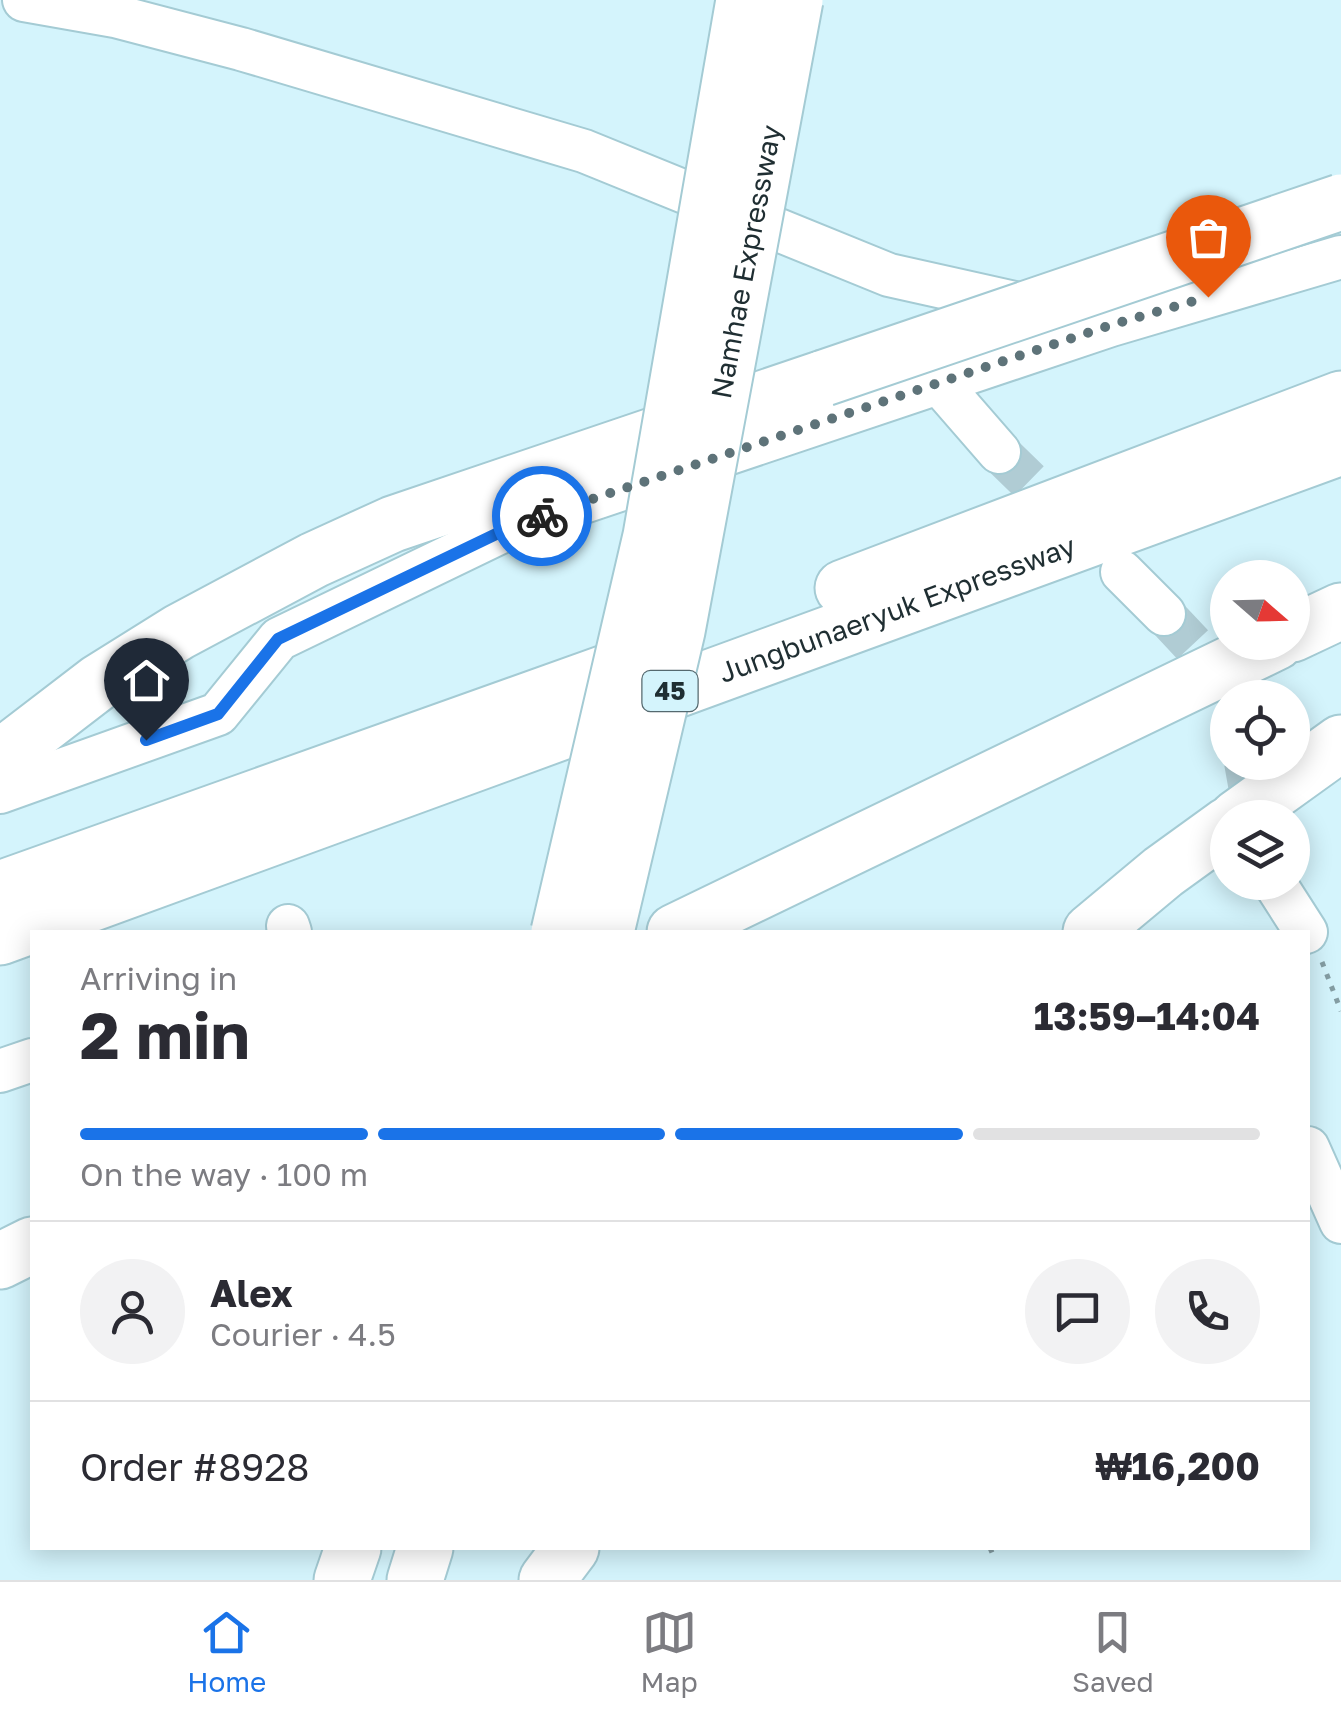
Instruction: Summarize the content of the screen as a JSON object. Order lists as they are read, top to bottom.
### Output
{
  "streets": {
    "highway": ["Namhae Expressway", "Jungbunaeryuk Expressway", "45"]
  },
  "north": "right",
  "page": {
    "heading": ["2 min", "Arriving in", "13:59–14:04"],
    "panel": [
      "Alex",
      "Courier · 4.5",
      "Order #8928",
      "₩16,200"
    ],
    "bar": "On the way · 100 m",
    "tabs": ["Home", "Map", "Saved"]
  }
}
